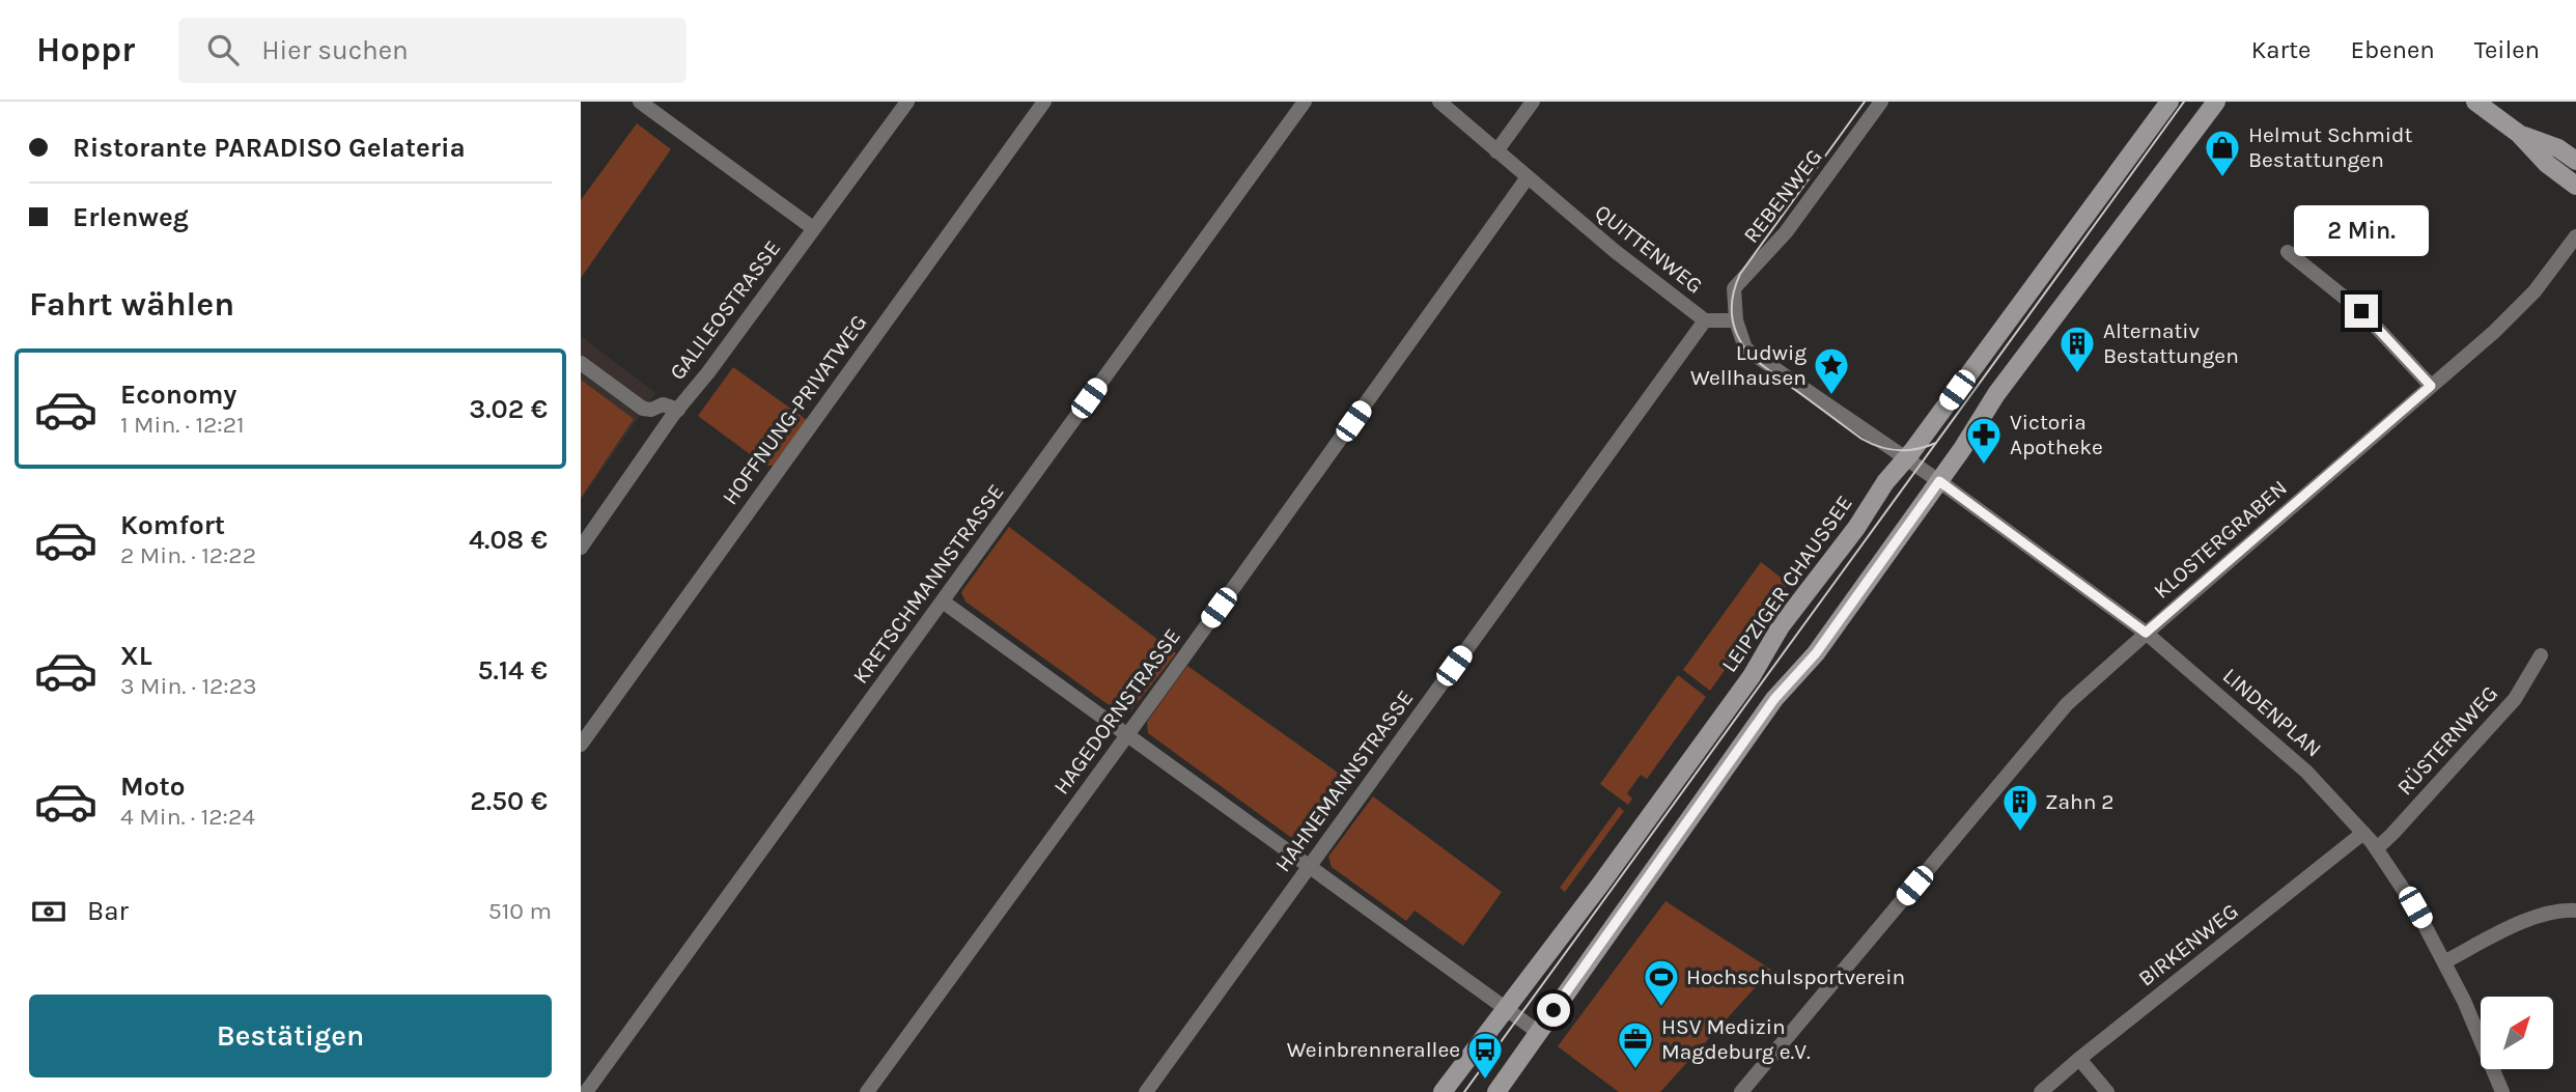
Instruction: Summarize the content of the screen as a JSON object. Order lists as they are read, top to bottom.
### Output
{
  "streets": {
    "main road": ["LEIPZIGER CHAUSSEE"],
    "street": [
      "REBENWEG",
      "QUITTENWEG",
      "GALILEOSTRASSE",
      "HOFFNUNG-PRIVATWEG",
      "KLOSTERGRABEN",
      "KRETSCHMANNSTRASSE",
      "HAGEDORNSTRASSE",
      "LINDENPLAN",
      "RÜSTERNWEG",
      "HAHNEMANNSTRASSE",
      "BIRKENWEG"
    ]
  },
  "crossings": [
    ["REBENWEG", "QUITTENWEG"],
    ["QUITTENWEG", "HAGEDORNSTRASSE"],
    ["QUITTENWEG", "HAHNEMANNSTRASSE"],
    ["KLOSTERGRABEN", "LINDENPLAN"],
    ["LEIPZIGER CHAUSSEE", "LINDENPLAN"],
    ["LINDENPLAN", "RÜSTERNWEG"],
    ["LINDENPLAN", "BIRKENWEG"]
  ],
  "places": {
    "shop": ["Helmut Schmidt Bestattungen"],
    "building": ["Alternativ Bestattungen", "Zahn 2"],
    "place": ["Ludwig Wellhausen"],
    "pharmacy": ["Victoria Apotheke"],
    "sports": ["Hochschulsportverein"],
    "office": ["HSV Medizin Magdeburg e.V."],
    "bus stop": ["Weinbrennerallee"]
  },
  "north": "top right",
  "page": {
    "header": "Hoppr",
    "search": "Hier suchen",
    "nav": ["Karte", "Ebenen", "Teilen"],
    "banner": ["Ristorante PARADISO Gelateria", "Erlenweg"],
    "bubble": "2 Min.",
    "heading": "Fahrt wählen",
    "list": [
      {
        "name": "Economy",
        "note": "1 Min. · 12:21",
        "value": "3.02 €"
      },
      {
        "name": "Komfort",
        "note": "2 Min. · 12:22",
        "value": "4.08 €"
      },
      {
        "name": "XL",
        "note": "3 Min. · 12:23",
        "value": "5.14 €"
      },
      {
        "name": "Moto",
        "note": "4 Min. · 12:24",
        "value": "2.50 €"
      }
    ],
    "pay": ["Bar", "510 m"],
    "buttons": "Bestätigen"
  }
}
